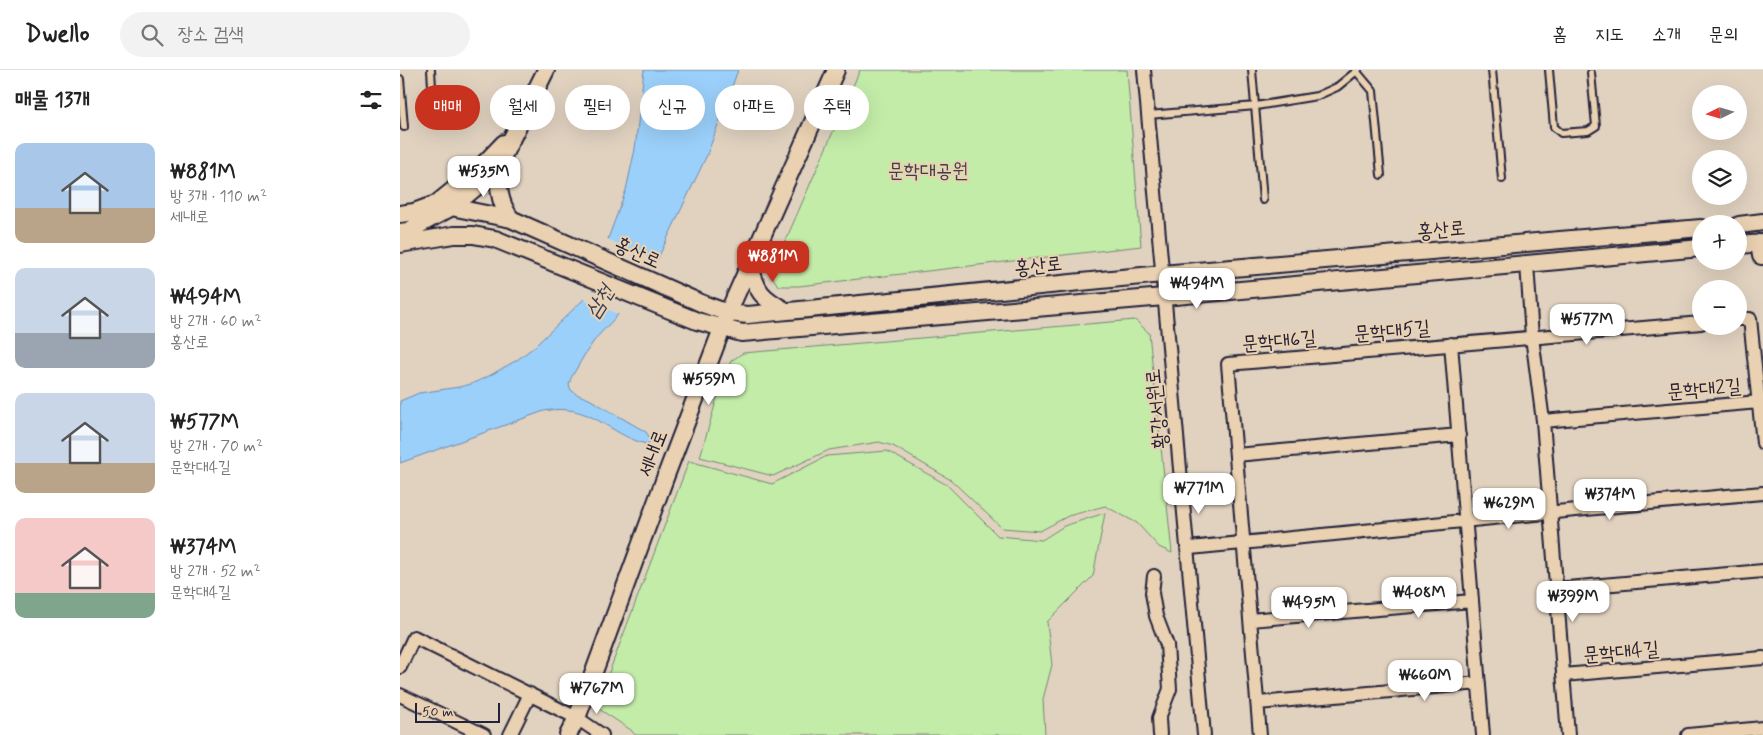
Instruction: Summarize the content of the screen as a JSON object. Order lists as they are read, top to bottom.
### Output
{
  "streets": {
    "street": [
      "홍산로",
      "문학대5길",
      "문학대6길",
      "문학대2길",
      "황강서원로",
      "세내로",
      "문학대4길"
    ]
  },
  "crossings": [
    ["홍산로", "황강서원로"],
    ["홍산로", "세내로"],
    ["홍산로", "문학대4길"],
    ["문학대5길", "문학대6길"],
    ["문학대2길", "문학대4길"]
  ],
  "water": ["삼천"],
  "parks": ["문학대공원"],
  "scale_bar": "50 m",
  "north": "left",
  "page": {
    "header": "Dwello",
    "search": "장소 검색",
    "nav": [
      "홈",
      "지도",
      "소개",
      "문의"
    ],
    "heading": "매물 13개",
    "map_buttons": ["+", "−"],
    "chip": [
      "매매",
      "월세",
      "필터",
      "신규",
      "아파트",
      "주택"
    ],
    "list": [
      {
        "name": "₩881M",
        "note": "방 3개 · 110 m² · 세내로"
      },
      {
        "name": "₩494M",
        "note": "방 2개 · 60 m² · 홍산로"
      },
      {
        "name": "₩577M",
        "note": "방 2개 · 70 m² · 문학대4길"
      },
      {
        "name": "₩374M",
        "note": "방 2개 · 52 m² · 문학대4길"
      }
    ],
    "price": [
      "₩535M",
      "₩881M",
      "₩494M",
      "₩577M",
      "₩559M",
      "₩771M",
      "₩374M",
      "₩629M",
      "₩408M",
      "₩399M",
      "₩495M",
      "₩660M",
      "₩767M"
    ],
    "scale": "50 m"
  }
}
